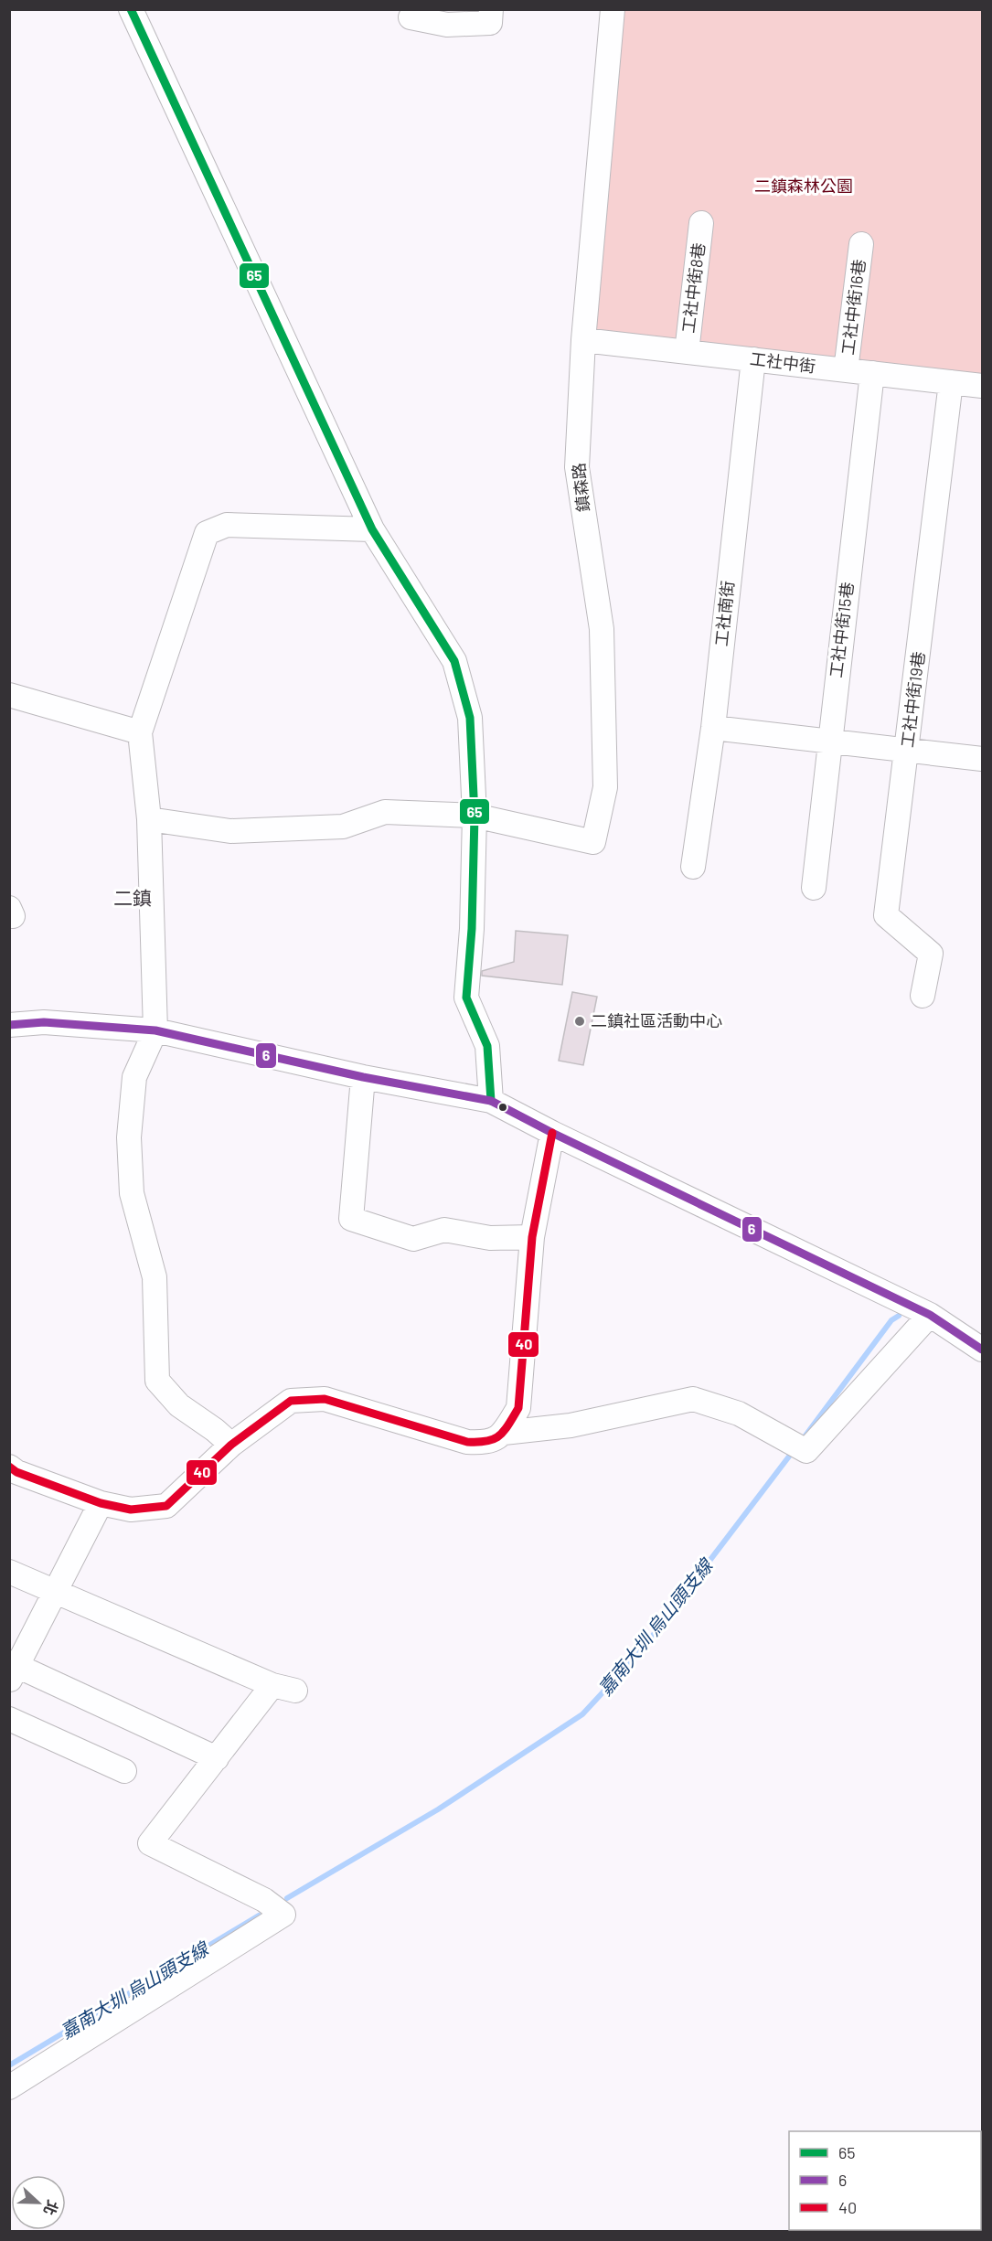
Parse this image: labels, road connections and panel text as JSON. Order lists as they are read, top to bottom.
{
  "streets": {
    "street": [
      "工社中街8巷",
      "工社中街16巷",
      "工社中街",
      "鎮森路",
      "工社南街",
      "工社中街15巷",
      "工社中街19巷"
    ]
  },
  "crossings": [
    ["工社中街8巷", "工社中街"],
    ["工社中街16巷", "工社中街"],
    ["工社中街", "鎮森路"],
    ["工社中街", "工社南街"],
    ["工社中街", "工社中街15巷"],
    ["工社中街", "工社中街19巷"]
  ],
  "districts": ["二鎮"],
  "water": ["嘉南大圳 烏山頭支線"],
  "parks": ["二鎮森林公園"],
  "places": ["二鎮社區活動中心"],
  "lines": ["transit line 65", "transit line 6", "transit line 40"],
  "legend": ["65", "6", "40"],
  "north": "right"
}
